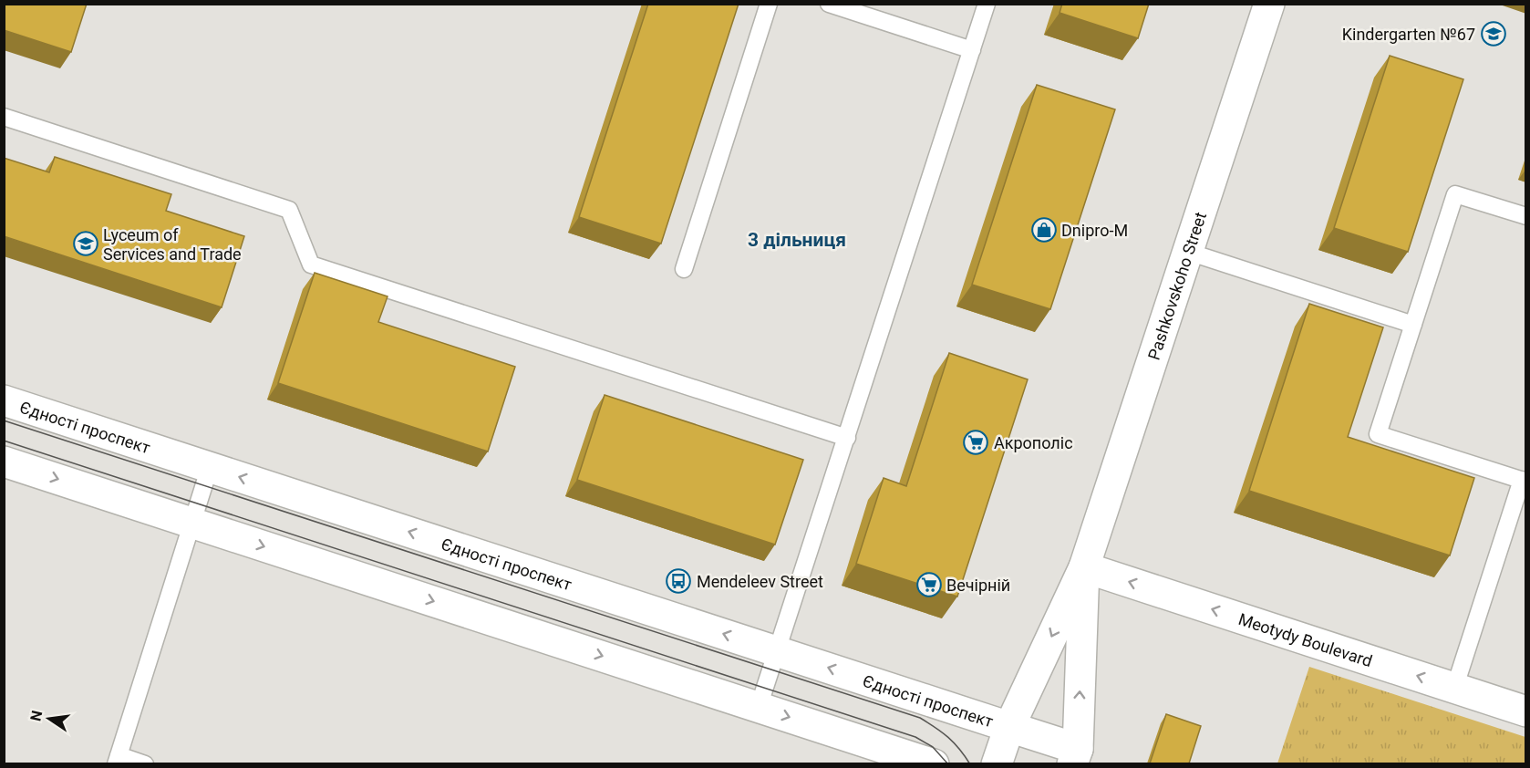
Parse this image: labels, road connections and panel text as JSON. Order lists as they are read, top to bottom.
{
  "streets": {
    "main road": ["Pashkovskoho Street", "Єдності проспект", "Meotydy Boulevard"]
  },
  "crossings": [
    ["Pashkovskoho Street", "Єдності проспект"],
    ["Pashkovskoho Street", "Meotydy Boulevard"]
  ],
  "one_way": ["Meotydy Boulevard"],
  "districts": ["3 дільниця"],
  "places": {
    "school or university": ["Kindergarten №67", "Lyceum of Services and Trade"],
    "shop": ["Dnipro-M"],
    "supermarket": ["Акрополіс", "Вечірній"],
    "bus stop": ["Mendeleev Street"]
  },
  "north": "left"
}
